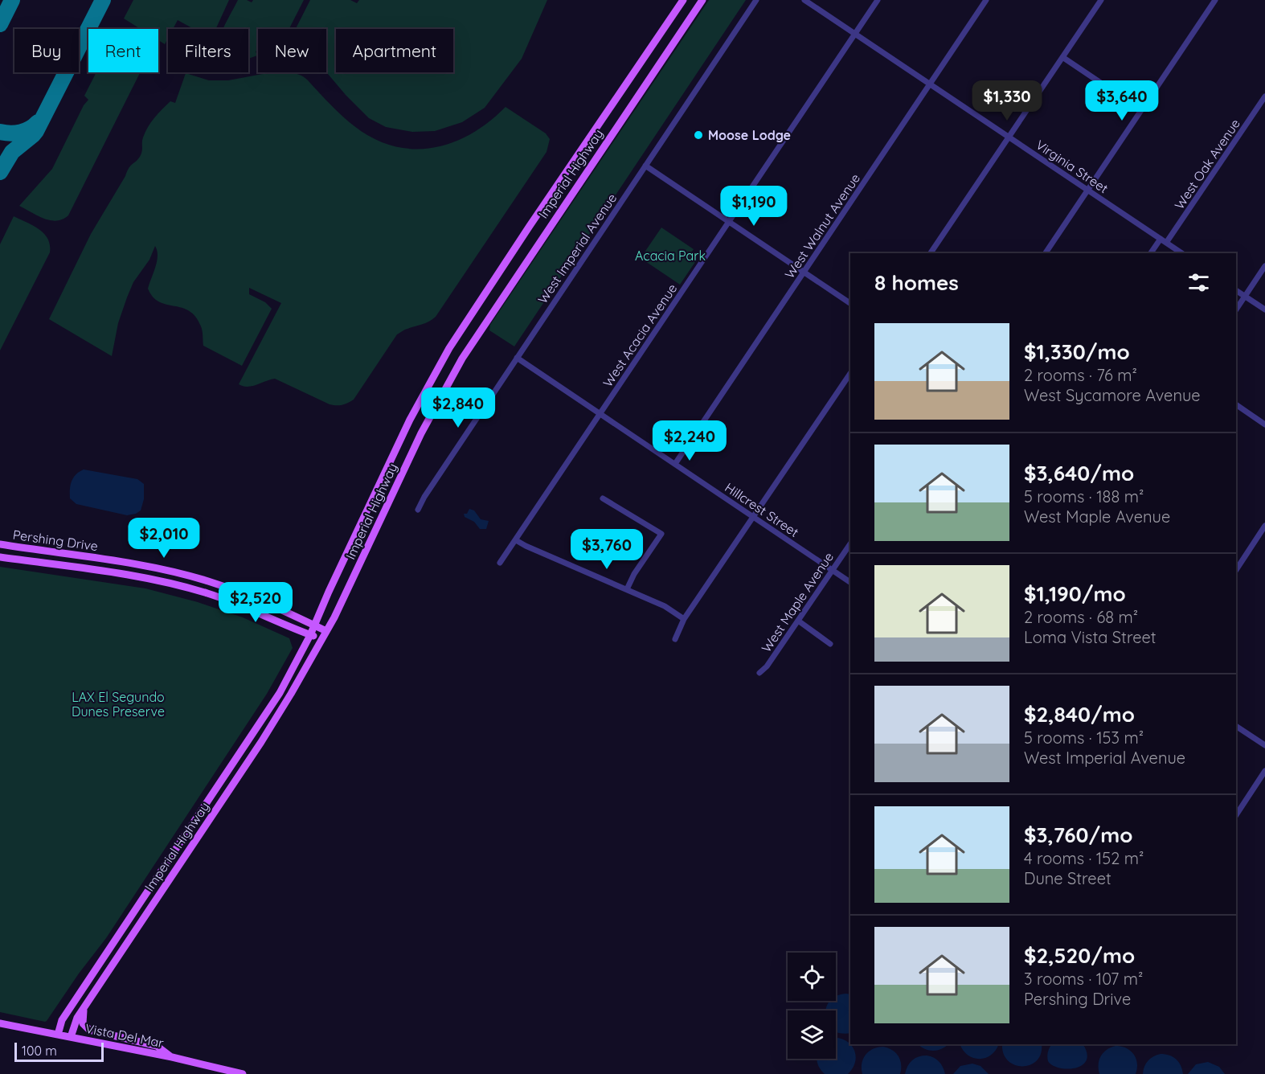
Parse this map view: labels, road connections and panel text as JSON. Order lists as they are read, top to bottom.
{
  "streets": {
    "main road": ["Imperial Highway", "Pershing Drive", "Vista Del Mar"],
    "street": [
      "West Oak Avenue",
      "Virginia Street",
      "West Walnut Avenue",
      "West Imperial Avenue",
      "West Acacia Avenue",
      "Hillcrest Street",
      "West Maple Avenue"
    ]
  },
  "crossings": [
    ["West Oak Avenue", "Virginia Street"],
    ["Virginia Street", "West Walnut Avenue"],
    ["Virginia Street", "West Acacia Avenue"],
    ["Imperial Highway", "Pershing Drive"],
    ["Imperial Highway", "Vista Del Mar"],
    ["West Walnut Avenue", "Hillcrest Street"],
    ["West Imperial Avenue", "Hillcrest Street"],
    ["West Acacia Avenue", "Hillcrest Street"],
    ["Hillcrest Street", "West Maple Avenue"]
  ],
  "parks": ["Acacia Park", "LAX El Segundo Dunes Preserve"],
  "places": ["Moose Lodge"],
  "scale_bar": "100 m",
  "page": {
    "chip": [
      "Buy",
      "Rent",
      "Filters",
      "New",
      "Apartment"
    ],
    "price": [
      "$1,330",
      "$3,640",
      "$1,190",
      "$2,840",
      "$2,240",
      "$2,010",
      "$3,760",
      "$2,520"
    ],
    "heading": "8 homes",
    "list": [
      {
        "name": "$1,330/mo",
        "note": "2 rooms · 76 m² · West Sycamore Avenue"
      },
      {
        "name": "$3,640/mo",
        "note": "5 rooms · 188 m² · West Maple Avenue"
      },
      {
        "name": "$1,190/mo",
        "note": "2 rooms · 68 m² · Loma Vista Street"
      },
      {
        "name": "$2,840/mo",
        "note": "5 rooms · 153 m² · West Imperial Avenue"
      },
      {
        "name": "$3,760/mo",
        "note": "4 rooms · 152 m² · Dune Street"
      },
      {
        "name": "$2,520/mo",
        "note": "3 rooms · 107 m² · Pershing Drive"
      }
    ],
    "scale": "100 m"
  }
}
